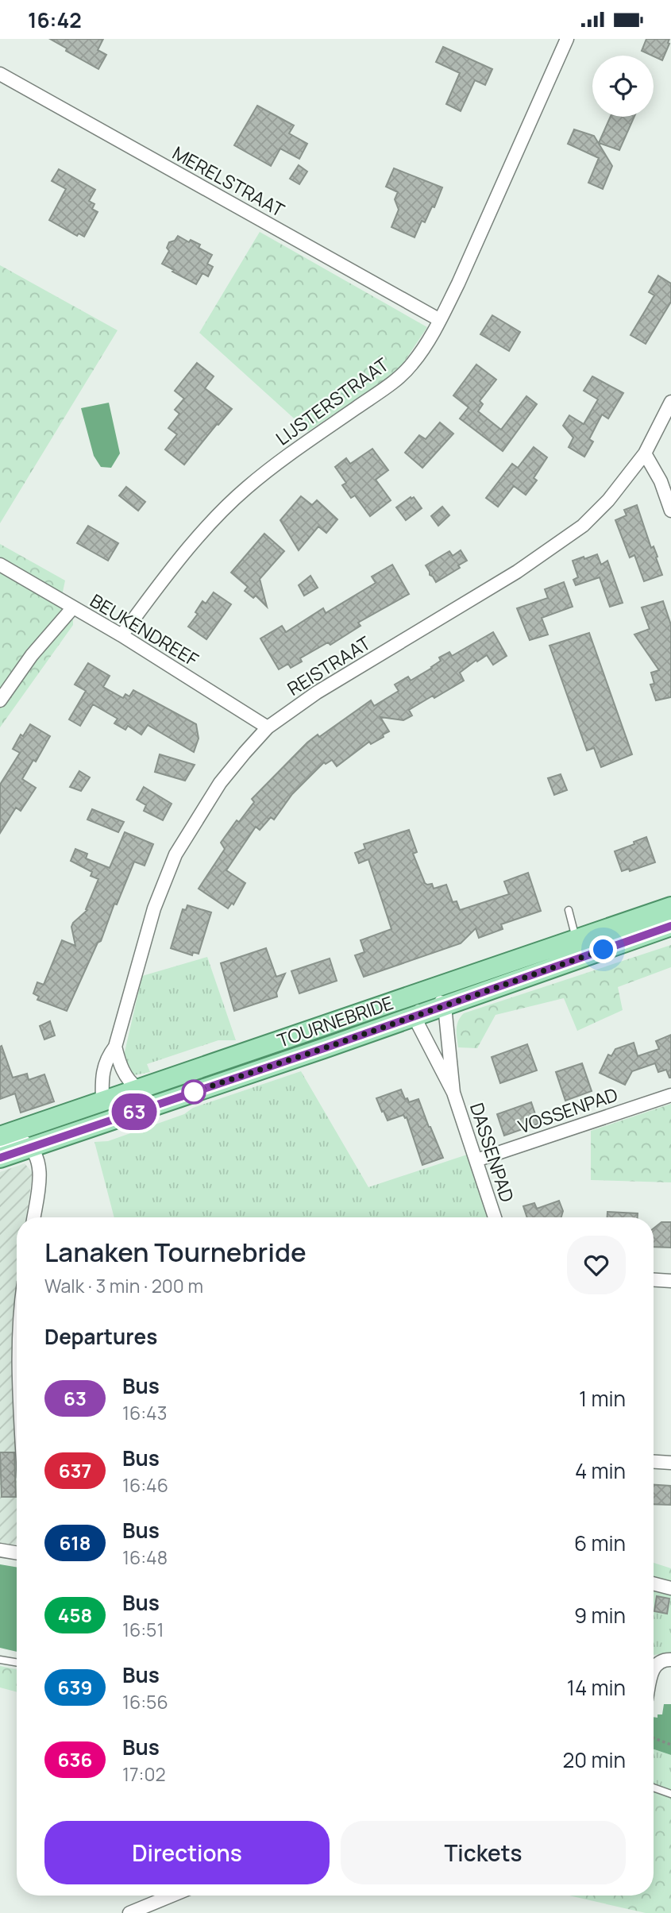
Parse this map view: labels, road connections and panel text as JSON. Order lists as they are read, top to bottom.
{
  "streets": {
    "main road": ["TOURNEBRIDE"],
    "street": [
      "MERELSTRAAT",
      "LIJSTERSTRAAT",
      "BEUKENDREEF",
      "REISTRAAT",
      "VOSSENPAD",
      "DASSENPAD"
    ]
  },
  "crossings": [
    ["MERELSTRAAT", "LIJSTERSTRAAT"],
    ["LIJSTERSTRAAT", "BEUKENDREEF"],
    ["BEUKENDREEF", "REISTRAAT"],
    ["REISTRAAT", "TOURNEBRIDE"],
    ["TOURNEBRIDE", "DASSENPAD"],
    ["VOSSENPAD", "DASSENPAD"]
  ],
  "lines": ["bus line 63"],
  "page": {
    "status": "16:42",
    "on_map": "63",
    "heading": [
      ["Lanaken Tournebride", "Walk · 3 min · 200 m"],
      "Departures"
    ],
    "list": [
      {
        "mark": "63",
        "name": "Bus",
        "note": "16:43",
        "value": "1 min"
      },
      {
        "mark": "637",
        "name": "Bus",
        "note": "16:46",
        "value": "4 min"
      },
      {
        "mark": "618",
        "name": "Bus",
        "note": "16:48",
        "value": "6 min"
      },
      {
        "mark": "458",
        "name": "Bus",
        "note": "16:51",
        "value": "9 min"
      },
      {
        "mark": "639",
        "name": "Bus",
        "note": "16:56",
        "value": "14 min"
      },
      {
        "mark": "636",
        "name": "Bus",
        "note": "17:02",
        "value": "20 min"
      }
    ],
    "buttons": ["Directions", "Tickets"]
  }
}
